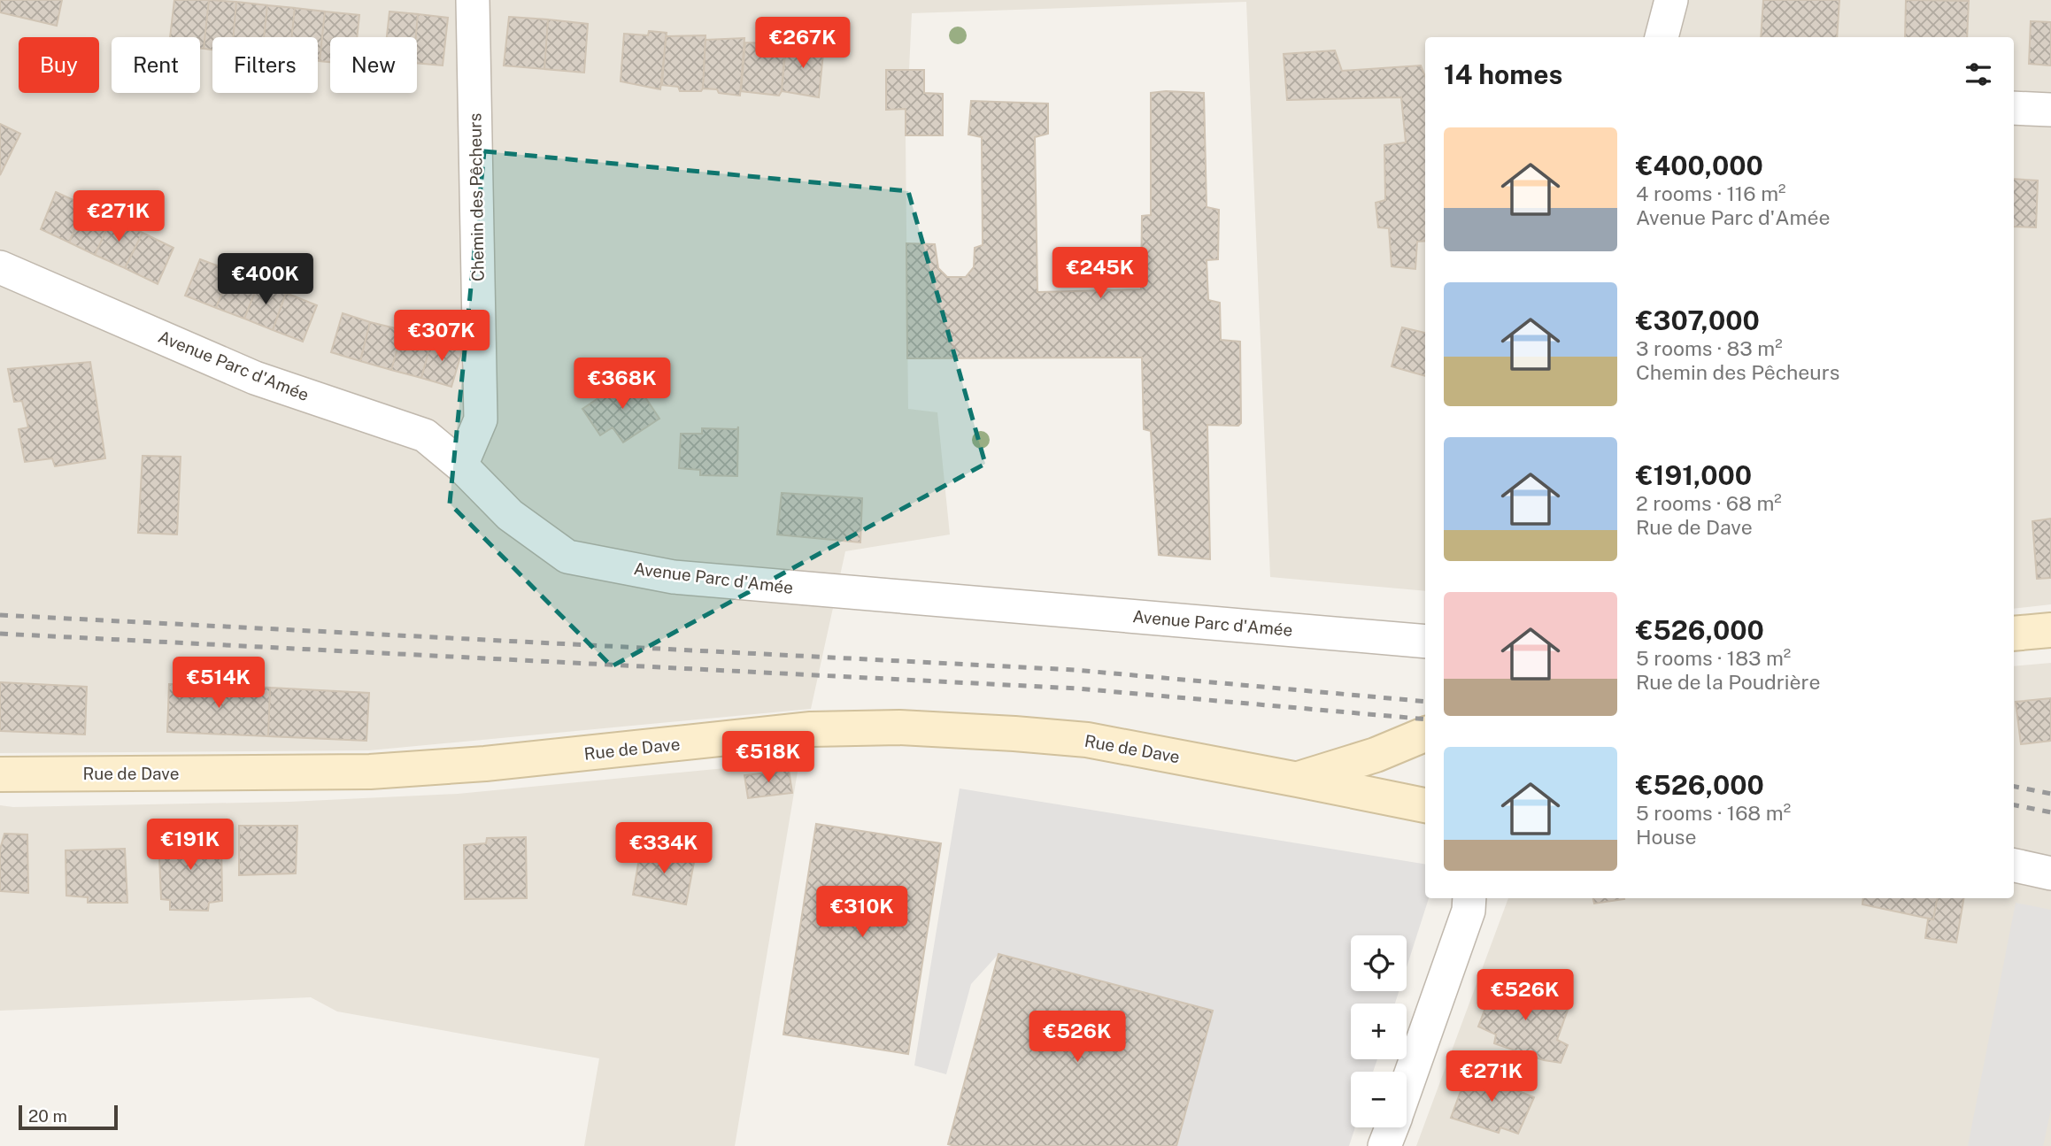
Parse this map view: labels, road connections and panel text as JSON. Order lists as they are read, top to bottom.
{
  "streets": {
    "main road": ["Rue de Dave"],
    "street": ["Chemin des Pêcheurs", "Avenue Parc d'Amée"]
  },
  "crossings": [
    ["Chemin des Pêcheurs", "Avenue Parc d'Amée"]
  ],
  "scale_bar": "20 m",
  "page": {
    "price": [
      "€267K",
      "€271K",
      "€245K",
      "€400K",
      "€307K",
      "€368K",
      "€514K",
      "€518K",
      "€191K",
      "€334K",
      "€310K",
      "€526K",
      "€526K",
      "€271K"
    ],
    "chip": [
      "Buy",
      "Rent",
      "Filters",
      "New"
    ],
    "heading": "14 homes",
    "list": [
      {
        "name": "€400,000",
        "note": "4 rooms · 116 m² · Avenue Parc d'Amée"
      },
      {
        "name": "€307,000",
        "note": "3 rooms · 83 m² · Chemin des Pêcheurs"
      },
      {
        "name": "€191,000",
        "note": "2 rooms · 68 m² · Rue de Dave"
      },
      {
        "name": "€526,000",
        "note": "5 rooms · 183 m² · Rue de la Poudrière"
      },
      {
        "name": "€526,000",
        "note": "5 rooms · 168 m² · House"
      }
    ],
    "map_buttons": ["+", "−"],
    "scale": "20 m"
  }
}
